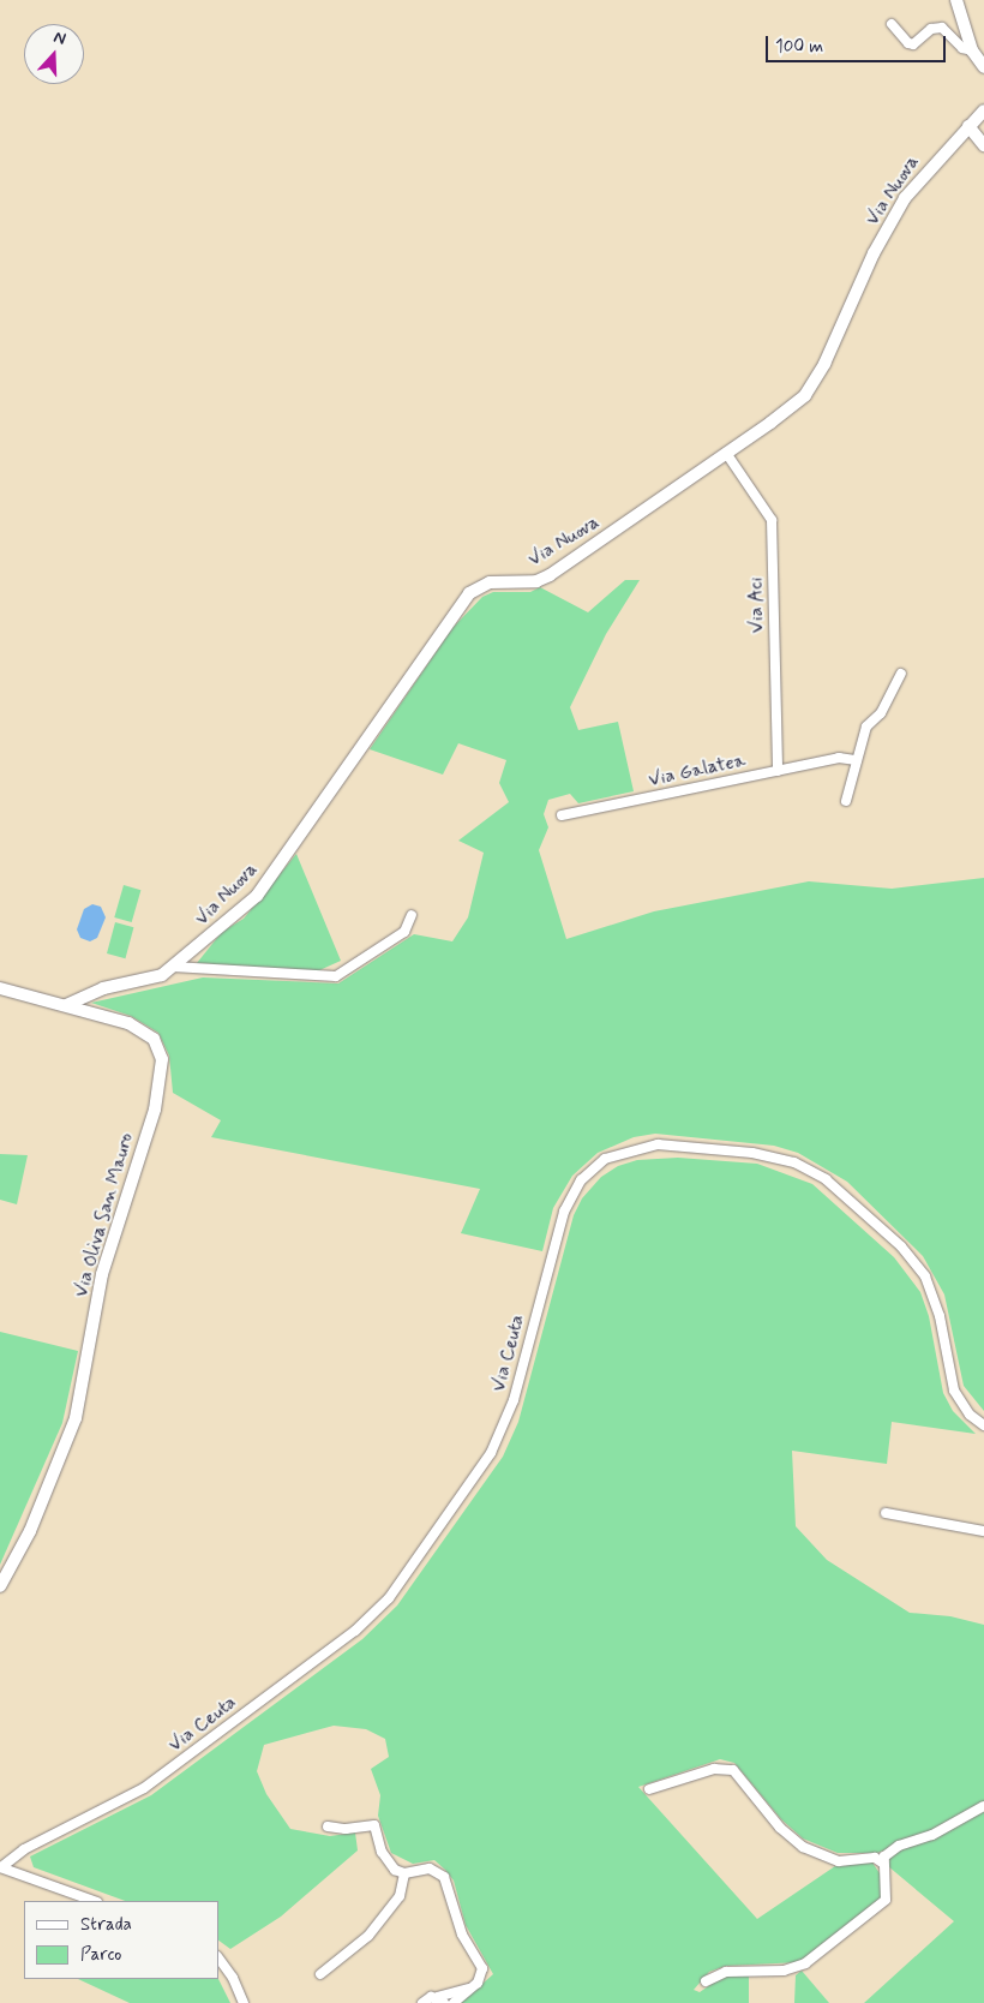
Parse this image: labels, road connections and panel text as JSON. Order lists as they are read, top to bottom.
{
  "streets": {
    "street": [
      "Via Nuova",
      "Via Aci",
      "Via Galatea",
      "Via Oliva San Mauro",
      "Via Ceuta"
    ]
  },
  "crossings": [
    ["Via Nuova", "Via Aci"],
    ["Via Nuova", "Via Oliva San Mauro"],
    ["Via Aci", "Via Galatea"]
  ],
  "legend": ["Strada", "Parco"],
  "scale_bar": "100 m",
  "north": "top"
}
